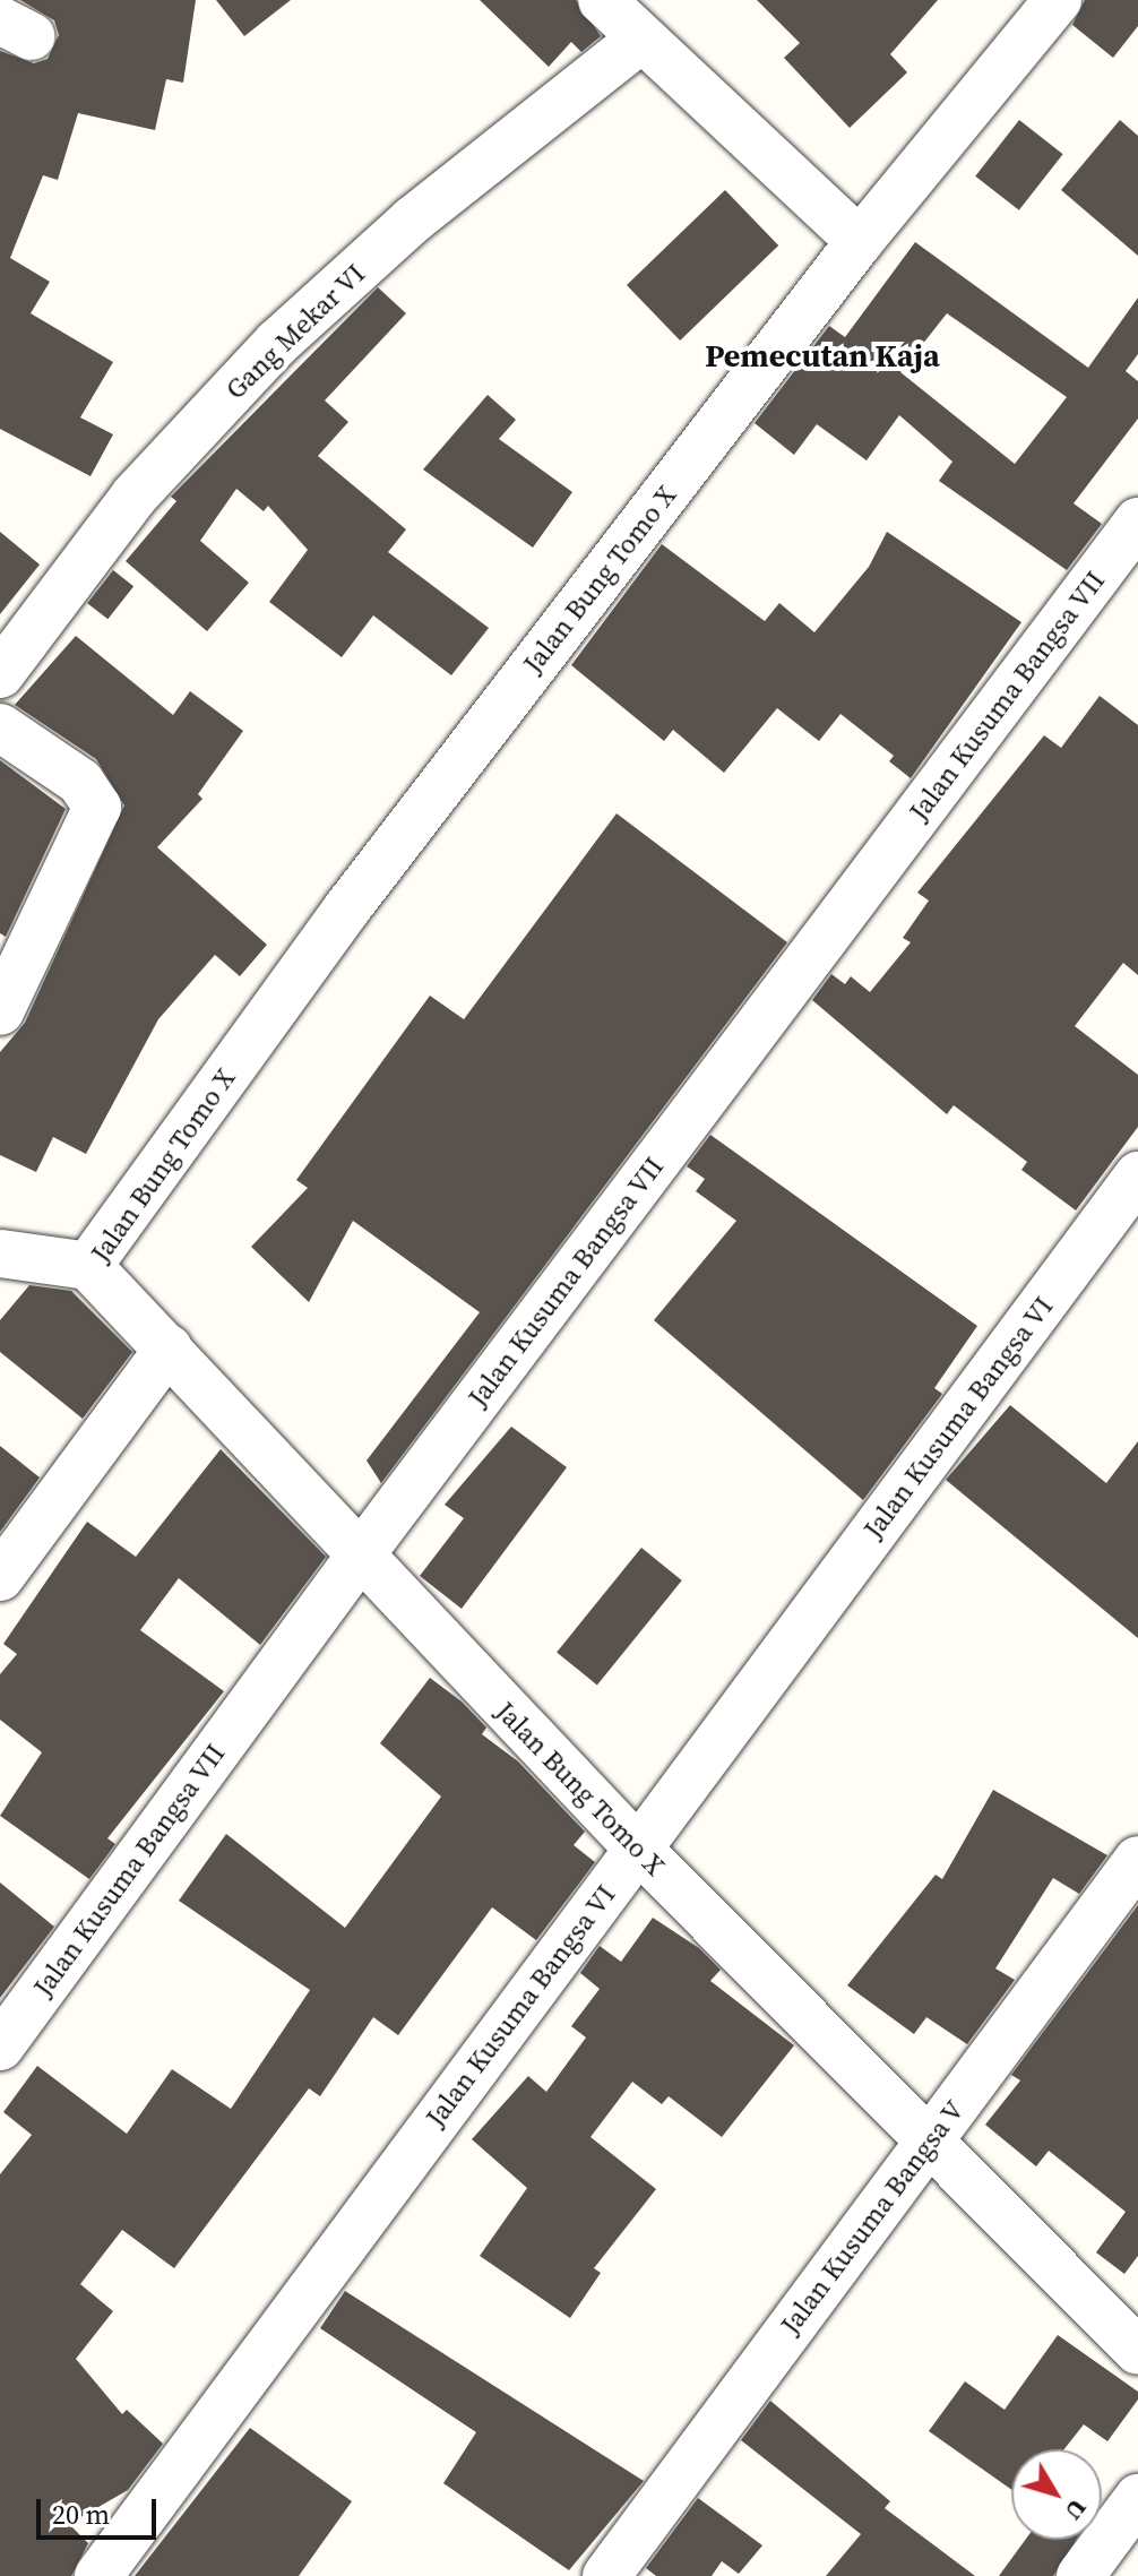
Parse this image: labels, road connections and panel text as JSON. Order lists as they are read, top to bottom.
{
  "streets": {
    "street": [
      "Gang Mekar VI",
      "Jalan Bung Tomo X",
      "Jalan Kusuma Bangsa VII",
      "Jalan Kusuma Bangsa VI",
      "Jalan Kusuma Bangsa V"
    ]
  },
  "crossings": [
    ["Jalan Bung Tomo X", "Jalan Kusuma Bangsa VII"],
    ["Jalan Bung Tomo X", "Jalan Kusuma Bangsa VI"],
    ["Jalan Bung Tomo X", "Jalan Kusuma Bangsa V"]
  ],
  "districts": ["Pemecutan Kaja"],
  "scale_bar": "20 m",
  "north": "bottom right"
}
